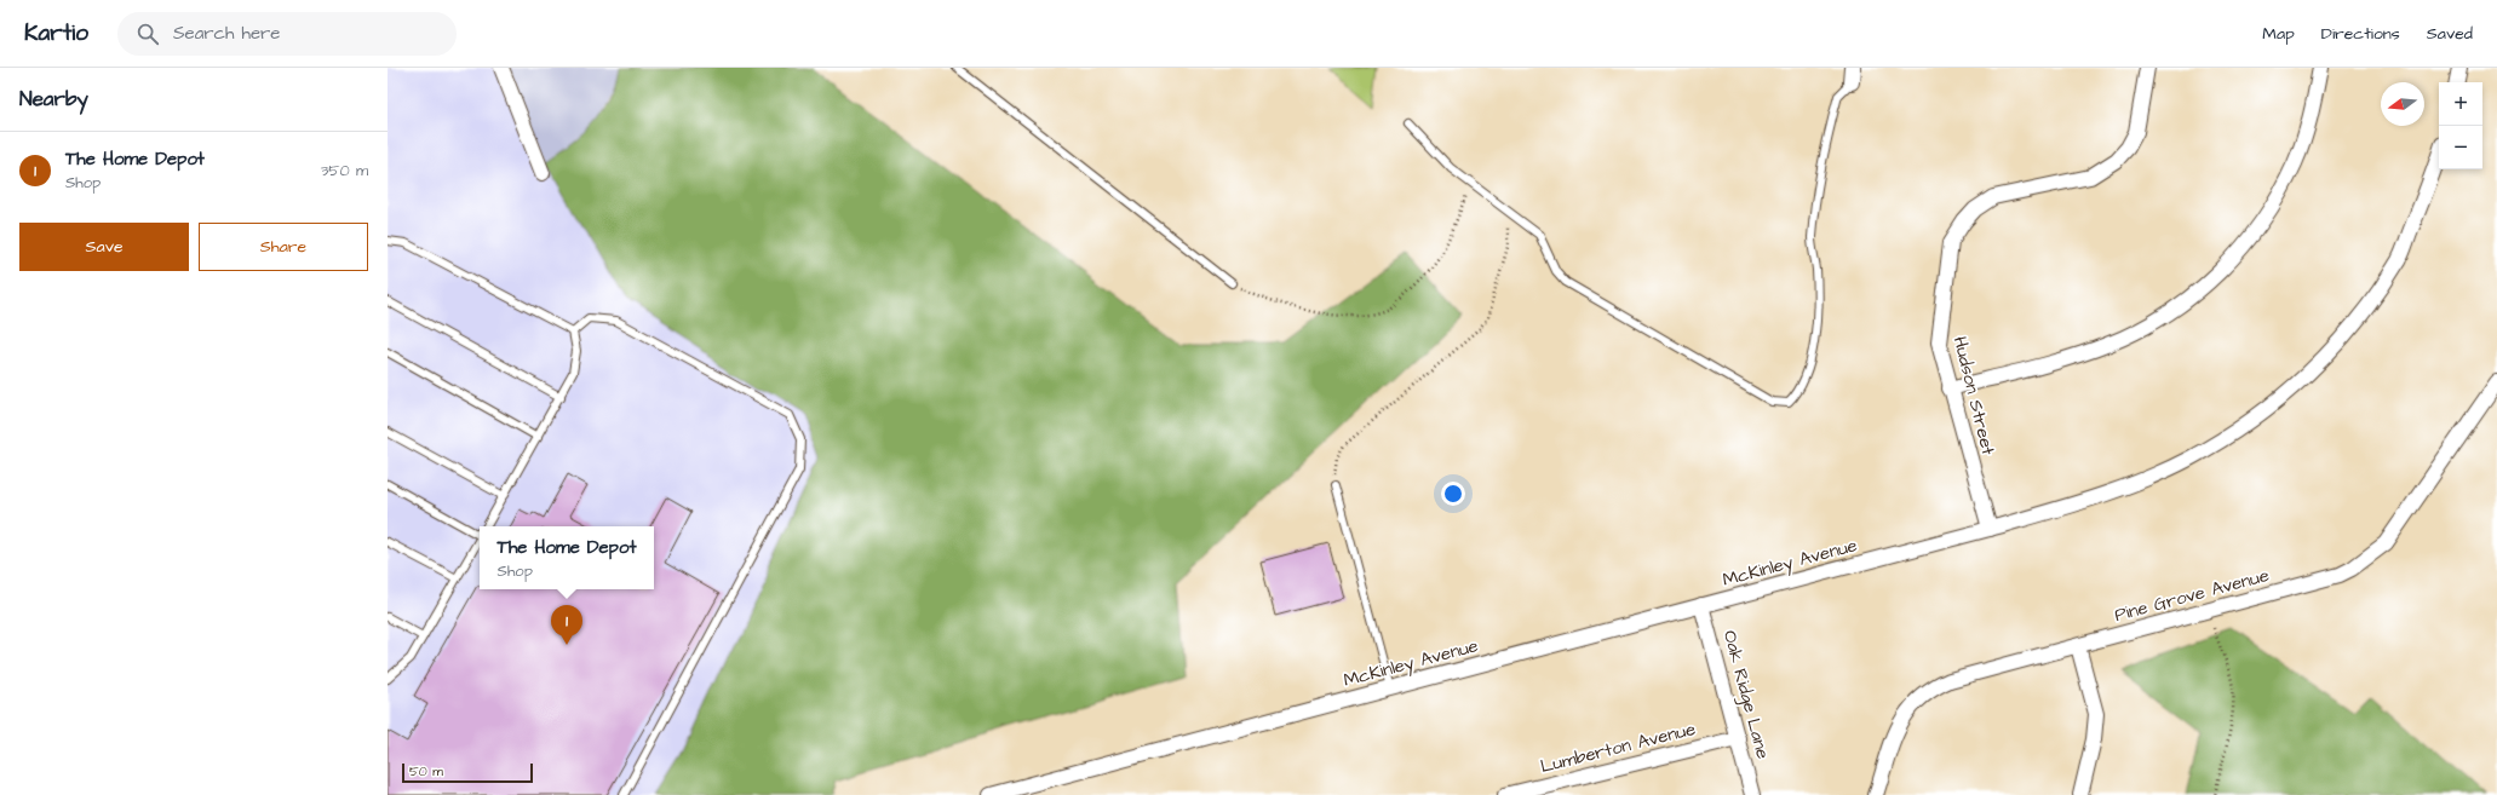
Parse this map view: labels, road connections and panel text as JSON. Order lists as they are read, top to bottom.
{
  "streets": {
    "street": [
      "Hudson Street",
      "McKinley Avenue",
      "Pine Grove Avenue",
      "Oak Ridge Lane",
      "Lumberton Avenue"
    ]
  },
  "crossings": [
    ["Hudson Street", "McKinley Avenue"],
    ["McKinley Avenue", "Oak Ridge Lane"],
    ["Oak Ridge Lane", "Lumberton Avenue"]
  ],
  "scale_bar": "50 m",
  "north": "left",
  "page": {
    "header": "Kartio",
    "search": "Search here",
    "nav": ["Map", "Directions", "Saved"],
    "heading": "Nearby",
    "map_buttons": ["+", "−"],
    "list": [
      {
        "mark": "1",
        "name": "The Home Depot",
        "note": "Shop",
        "value": "350 m"
      }
    ],
    "buttons": ["Save", "Share"],
    "popup": ["The Home Depot", "Shop"],
    "pins": "1",
    "scale": "50 m"
  }
}
